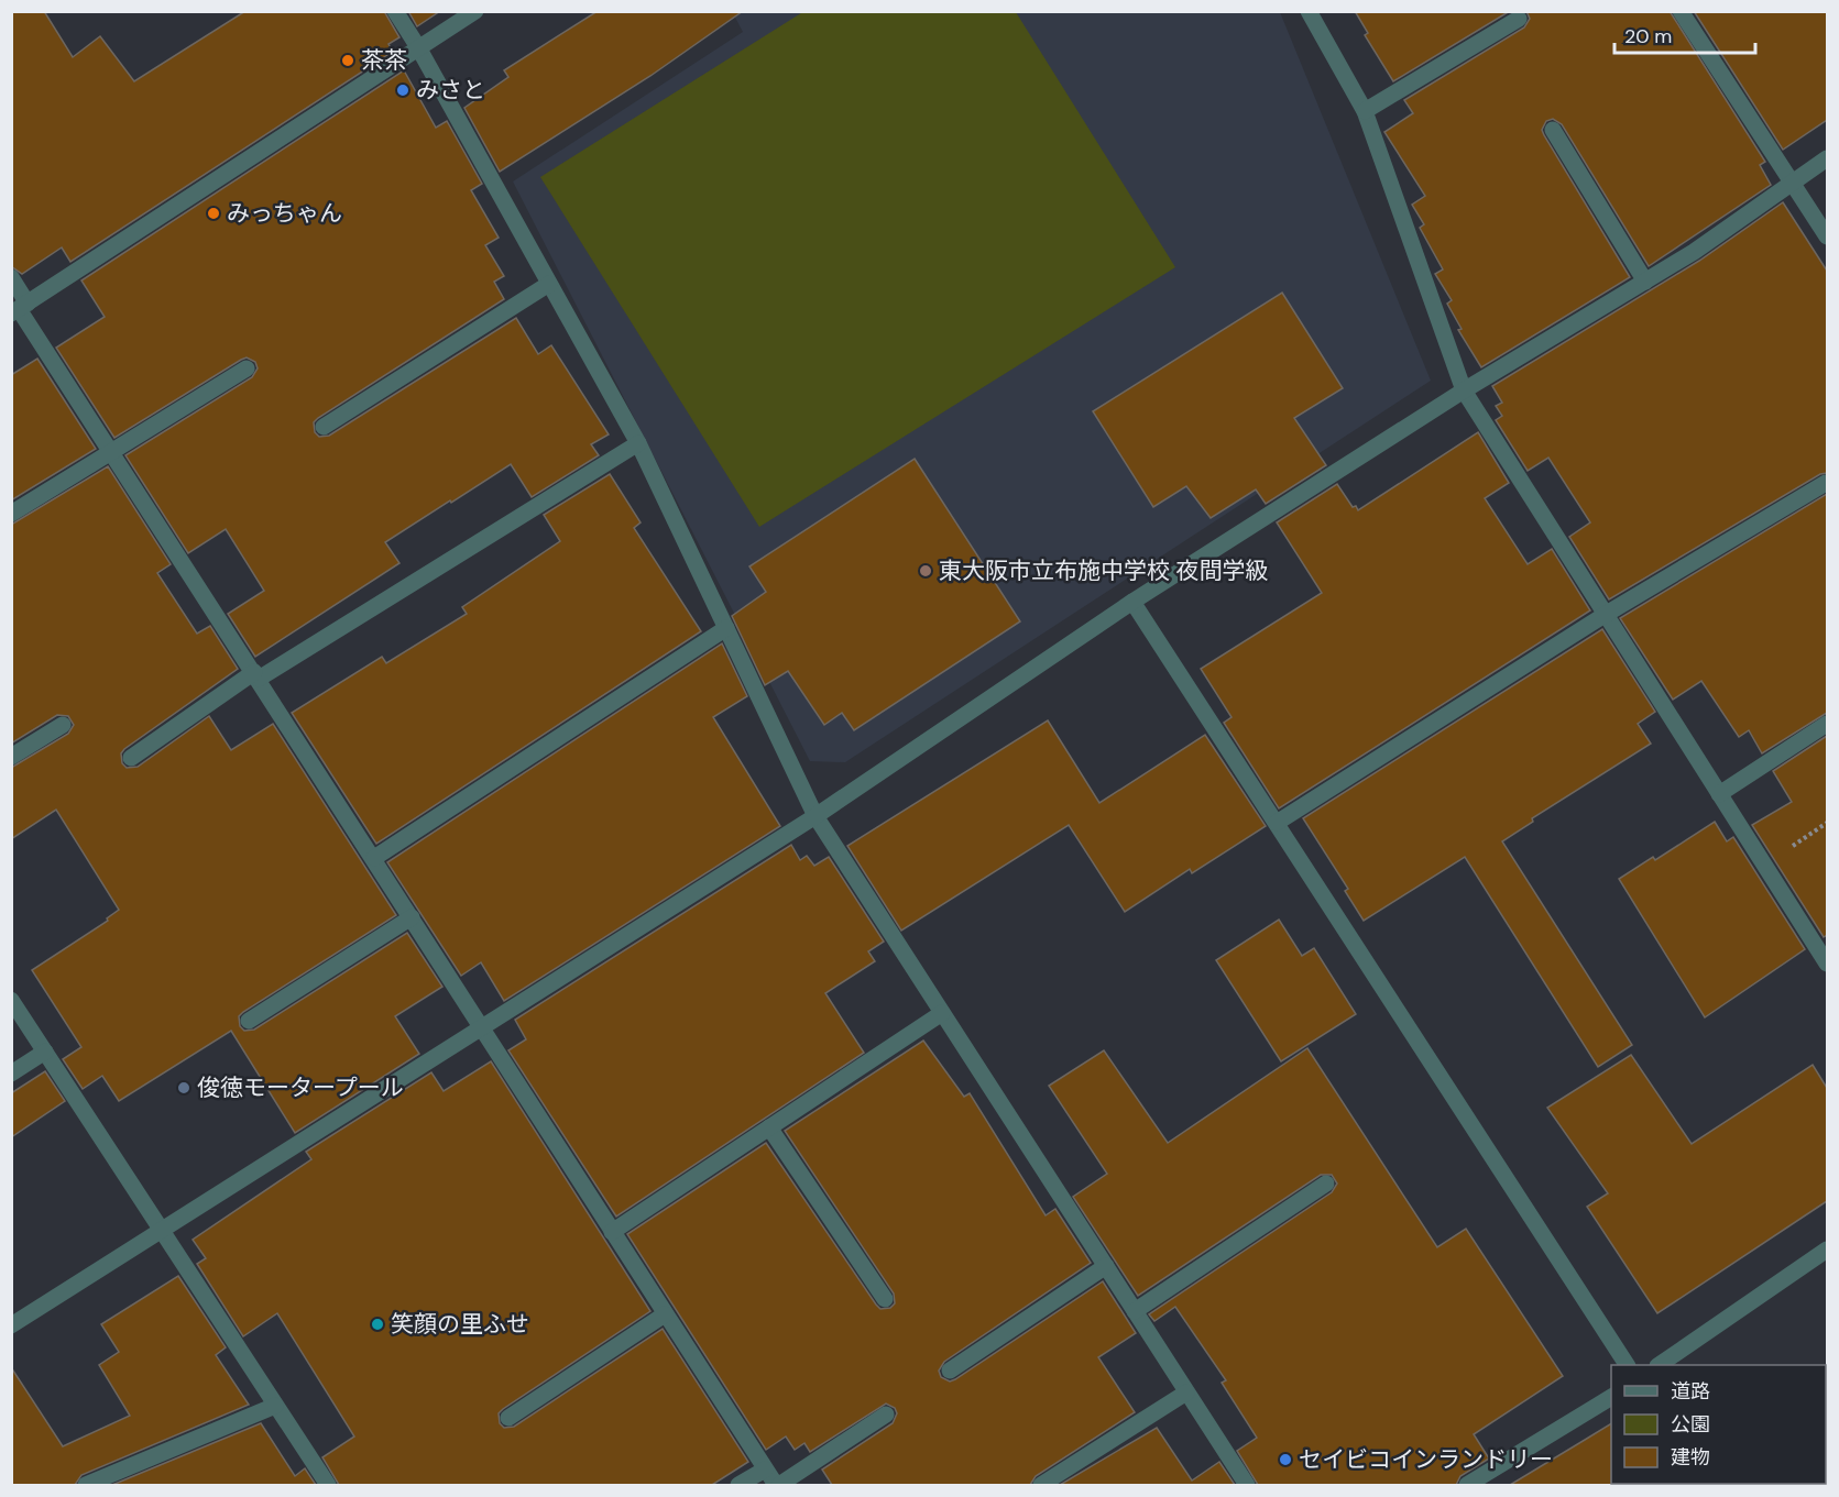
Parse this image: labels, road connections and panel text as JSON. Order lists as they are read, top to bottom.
{
  "places": [
    "茶茶",
    "みさと",
    "みっちゃん",
    "東大阪市立布施中学校 夜間学級",
    "俊徳モータープール",
    "笑顔の里ふせ",
    "セイビコインランドリー"
  ],
  "legend": ["道路", "公園", "建物"],
  "scale_bar": "20 m"
}
